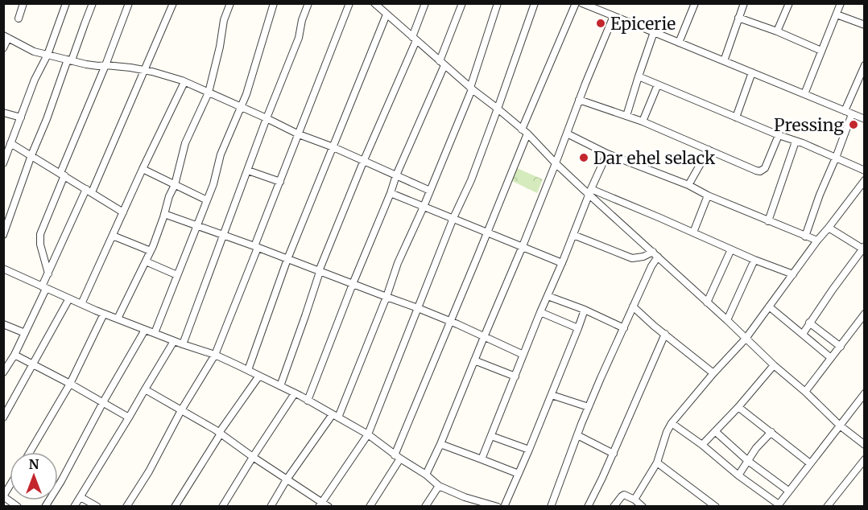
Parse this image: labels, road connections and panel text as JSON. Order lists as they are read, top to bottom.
{
  "places": ["Epicerie", "Pressing", "Dar ehel selack"],
  "north": "top"
}
